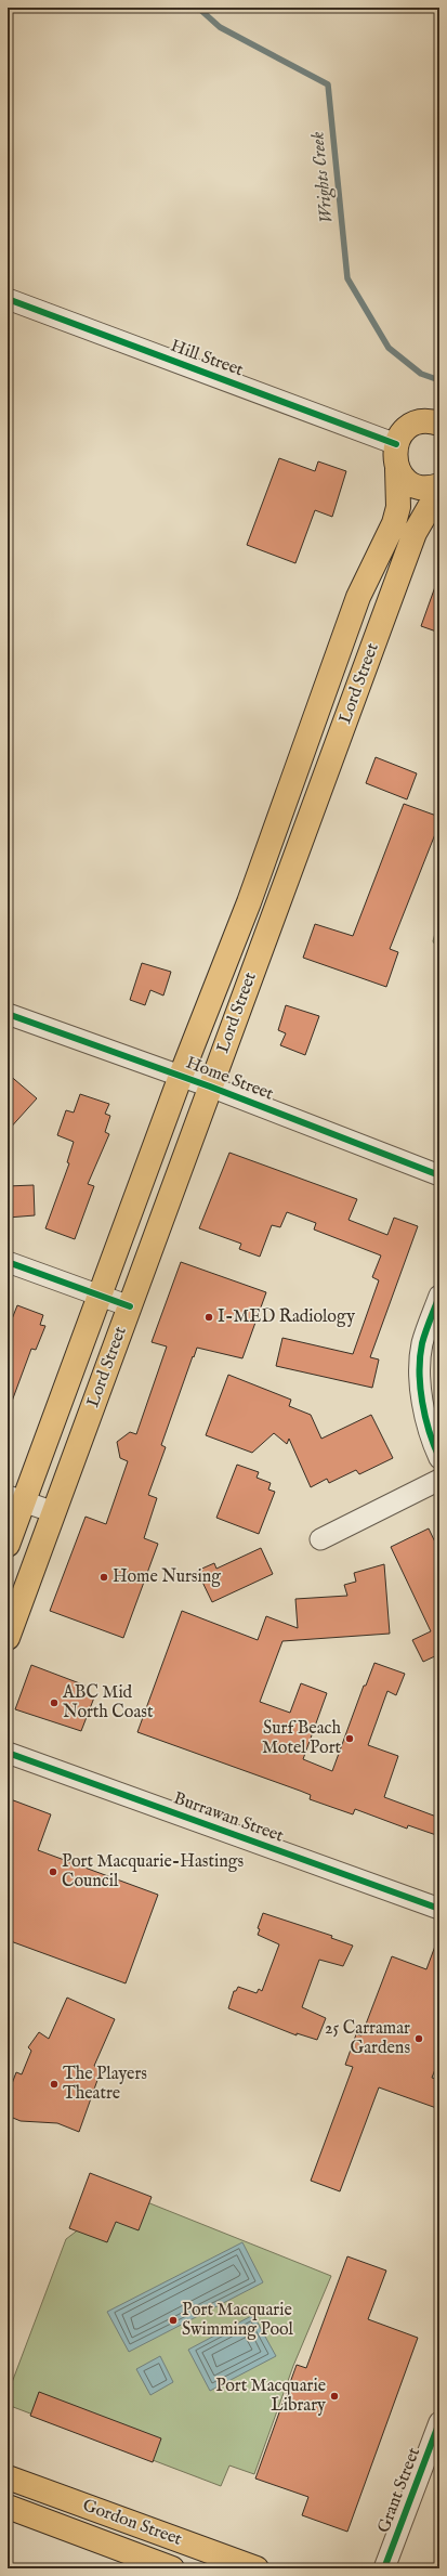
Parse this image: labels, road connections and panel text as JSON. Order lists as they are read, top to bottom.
{
  "streets": {
    "main road": ["Lord Street", "Gordon Street"],
    "street": [
      "Hill Street",
      "Home Street",
      "Burrawan Street",
      "Grant Street"
    ]
  },
  "crossings": [
    ["Hill Street", "Lord Street"],
    ["Lord Street", "Home Street"]
  ],
  "water": ["Wrights Creek"],
  "places": [
    "I-MED Radiology",
    "Home Nursing",
    "ABC Mid North Coast",
    "Surf Beach Motel Port",
    "Port Macquarie-Hastings Council",
    "25 Carramar Gardens",
    "The Players Theatre",
    "Port Macquarie Swimming Pool",
    "Port Macquarie Library"
  ]
}
